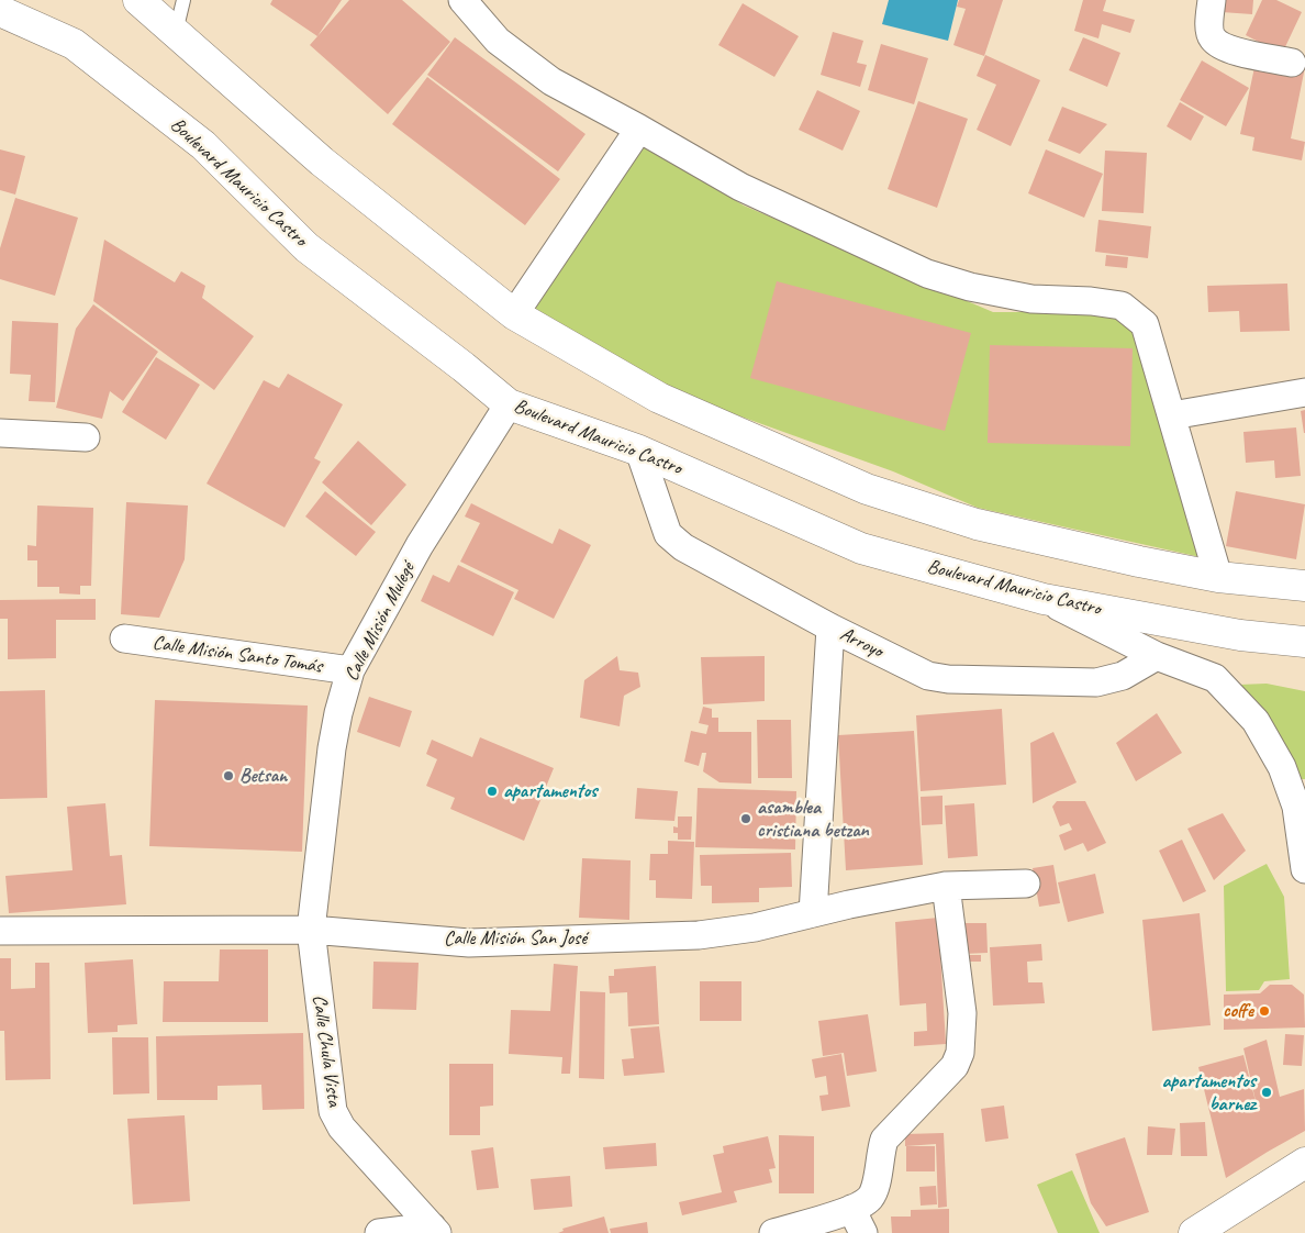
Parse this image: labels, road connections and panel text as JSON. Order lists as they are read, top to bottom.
{
  "streets": {
    "main road": ["Boulevard Mauricio Castro"],
    "street": [
      "Calle Misión Mulegé",
      "Arroyo",
      "Calle Misión Santo Tomás",
      "Calle Misión San José",
      "Calle Chula Vista"
    ]
  },
  "crossings": [
    ["Boulevard Mauricio Castro", "Calle Misión Mulegé"],
    ["Boulevard Mauricio Castro", "Arroyo"],
    ["Calle Misión Mulegé", "Calle Misión Santo Tomás"],
    ["Calle Misión Mulegé", "Calle Misión San José"],
    ["Calle Misión Mulegé", "Calle Chula Vista"],
    ["Calle Misión San José", "Calle Chula Vista"]
  ],
  "places": [
    "Betsan",
    "apartamentos",
    "asamblea cristiana betzan",
    "coffe",
    "apartamentos barnez"
  ]
}
